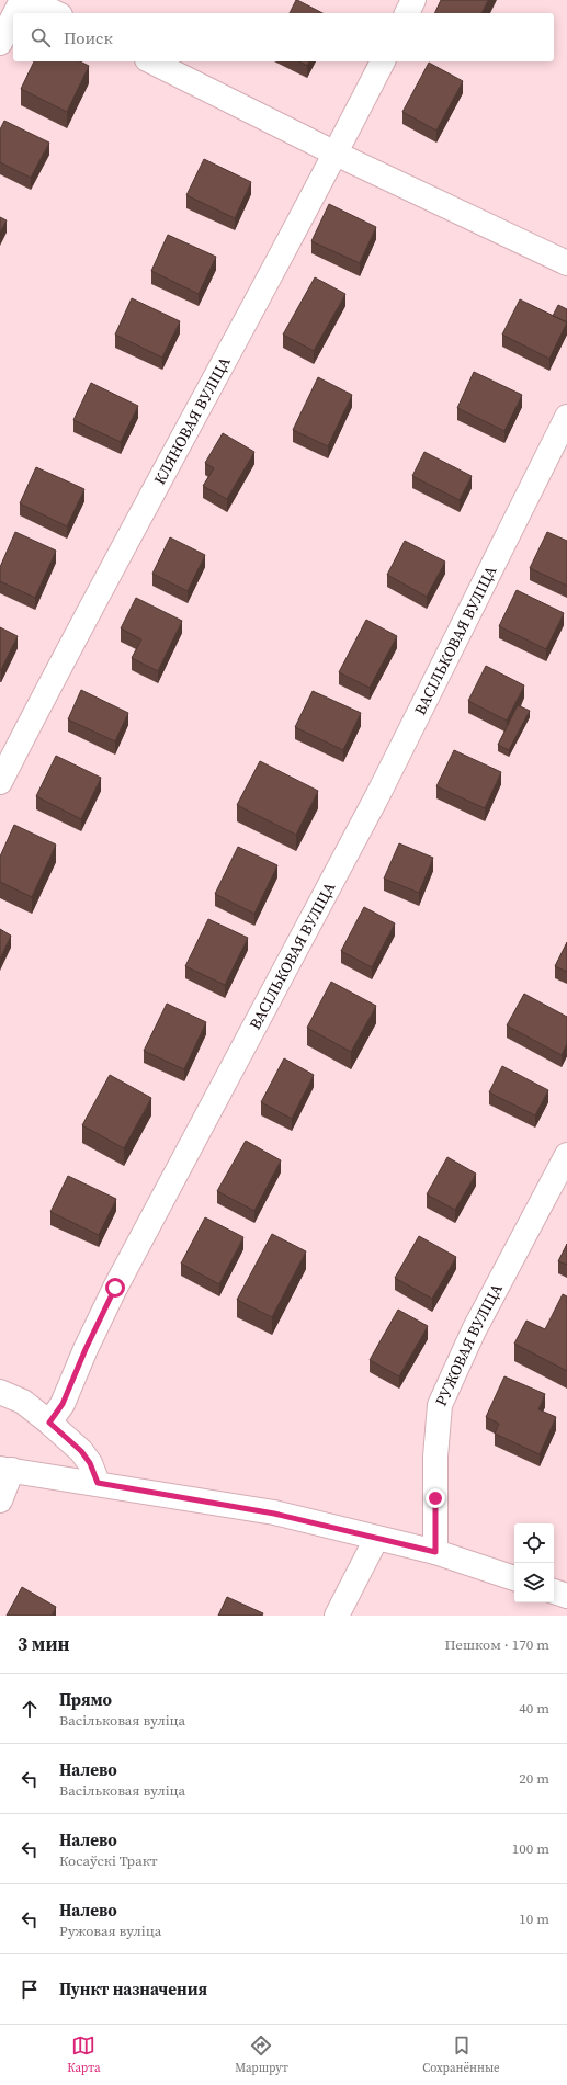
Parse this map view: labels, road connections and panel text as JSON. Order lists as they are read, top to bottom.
{
  "streets": {
    "street": ["КЛЯНОВАЯ ВУЛІЦА", "ВАСІЛЬКОВАЯ ВУЛІЦА", "РУЖОВАЯ ВУЛІЦА"]
  },
  "page": {
    "search": "Поиск",
    "heading": ["3 мин", "Пешком · 170 m"],
    "list": [
      ["Прямо", "Васільковая вуліца", "40 m"],
      ["Налево", "Васільковая вуліца", "20 m"],
      ["Налево", "Косаўскі Тракт", "100 m"],
      ["Налево", "Ружовая вуліца", "10 m"],
      "Пункт назначения"
    ],
    "nav": ["Карта", "Маршрут", "Сохранённые"]
  }
}
